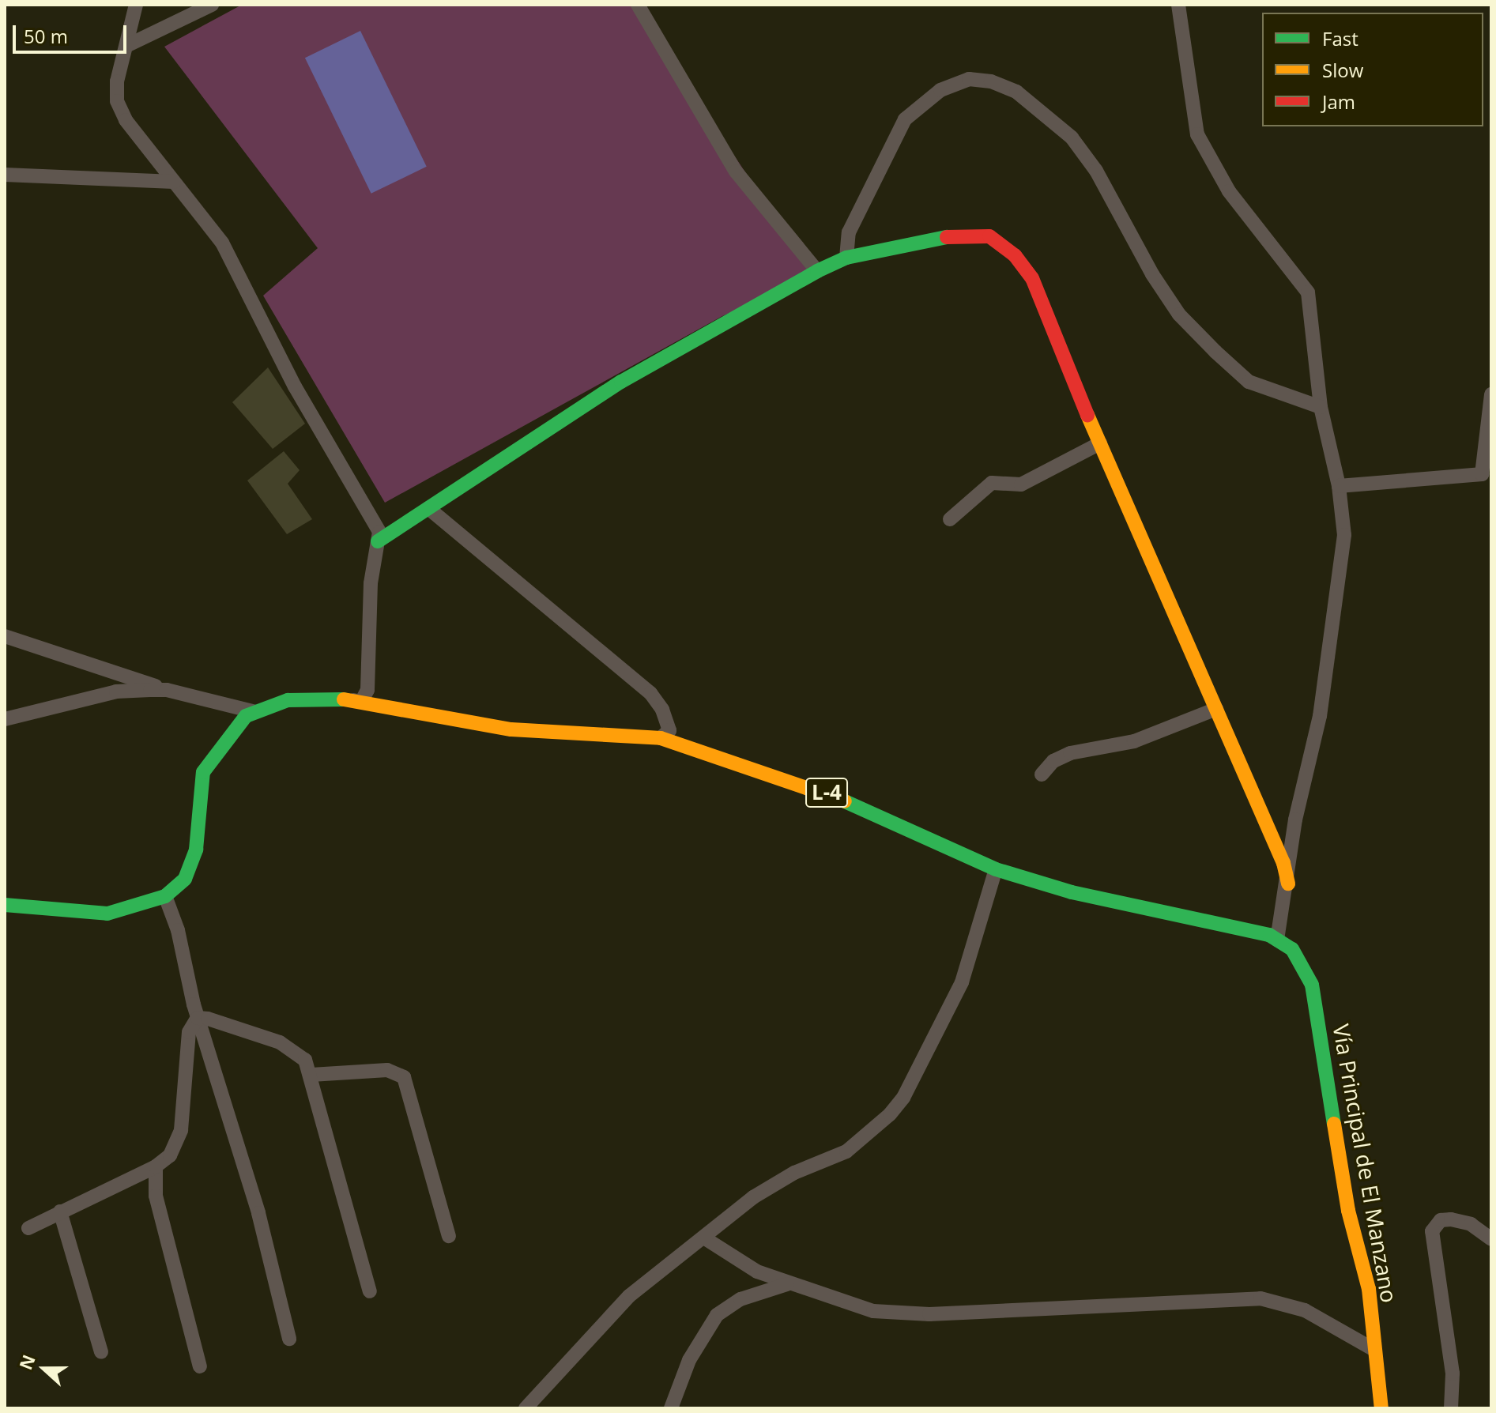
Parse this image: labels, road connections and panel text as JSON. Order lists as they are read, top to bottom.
{
  "streets": {
    "main road": ["L-4", "Vía Principal de El Manzano"]
  },
  "legend": ["Fast", "Slow", "Jam"],
  "scale_bar": "50 m",
  "north": "left"
}
